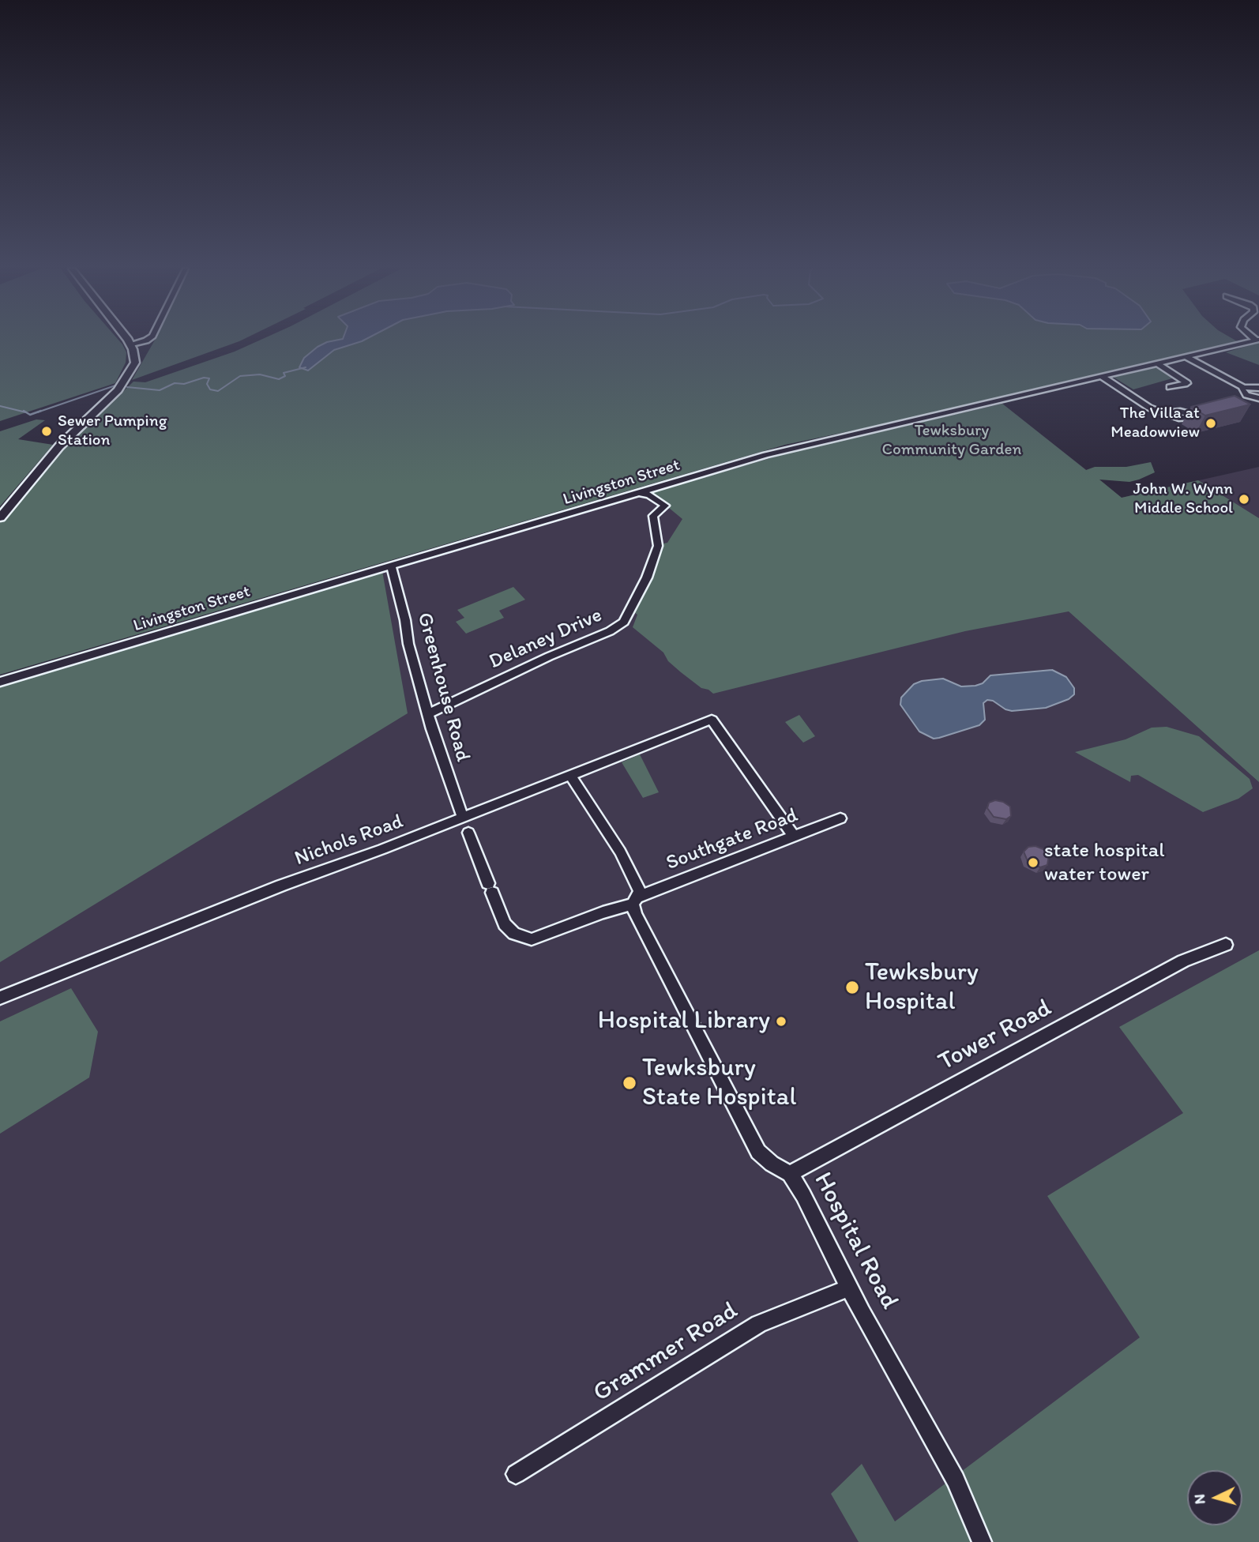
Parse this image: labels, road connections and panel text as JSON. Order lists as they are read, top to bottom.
{
  "streets": {
    "street": [
      "Livingston Street",
      "Delaney Drive",
      "Greenhouse Road",
      "Southgate Road",
      "Nichols Road",
      "Tower Road",
      "Hospital Road",
      "Grammer Road"
    ]
  },
  "crossings": [
    ["Livingston Street", "Delaney Drive"],
    ["Livingston Street", "Greenhouse Road"],
    ["Delaney Drive", "Greenhouse Road"],
    ["Greenhouse Road", "Nichols Road"],
    ["Southgate Road", "Nichols Road"],
    ["Southgate Road", "Hospital Road"],
    ["Nichols Road", "Hospital Road"],
    ["Tower Road", "Hospital Road"],
    ["Hospital Road", "Grammer Road"]
  ],
  "parks": ["Tewksbury Community Garden"],
  "places": [
    "The Villa at Meadowview",
    "Sewer Pumping Station",
    "John W. Wynn Middle School",
    "state hospital water tower",
    "Tewksbury Hospital",
    "Hospital Library",
    "Tewksbury State Hospital"
  ],
  "north": "left"
}
